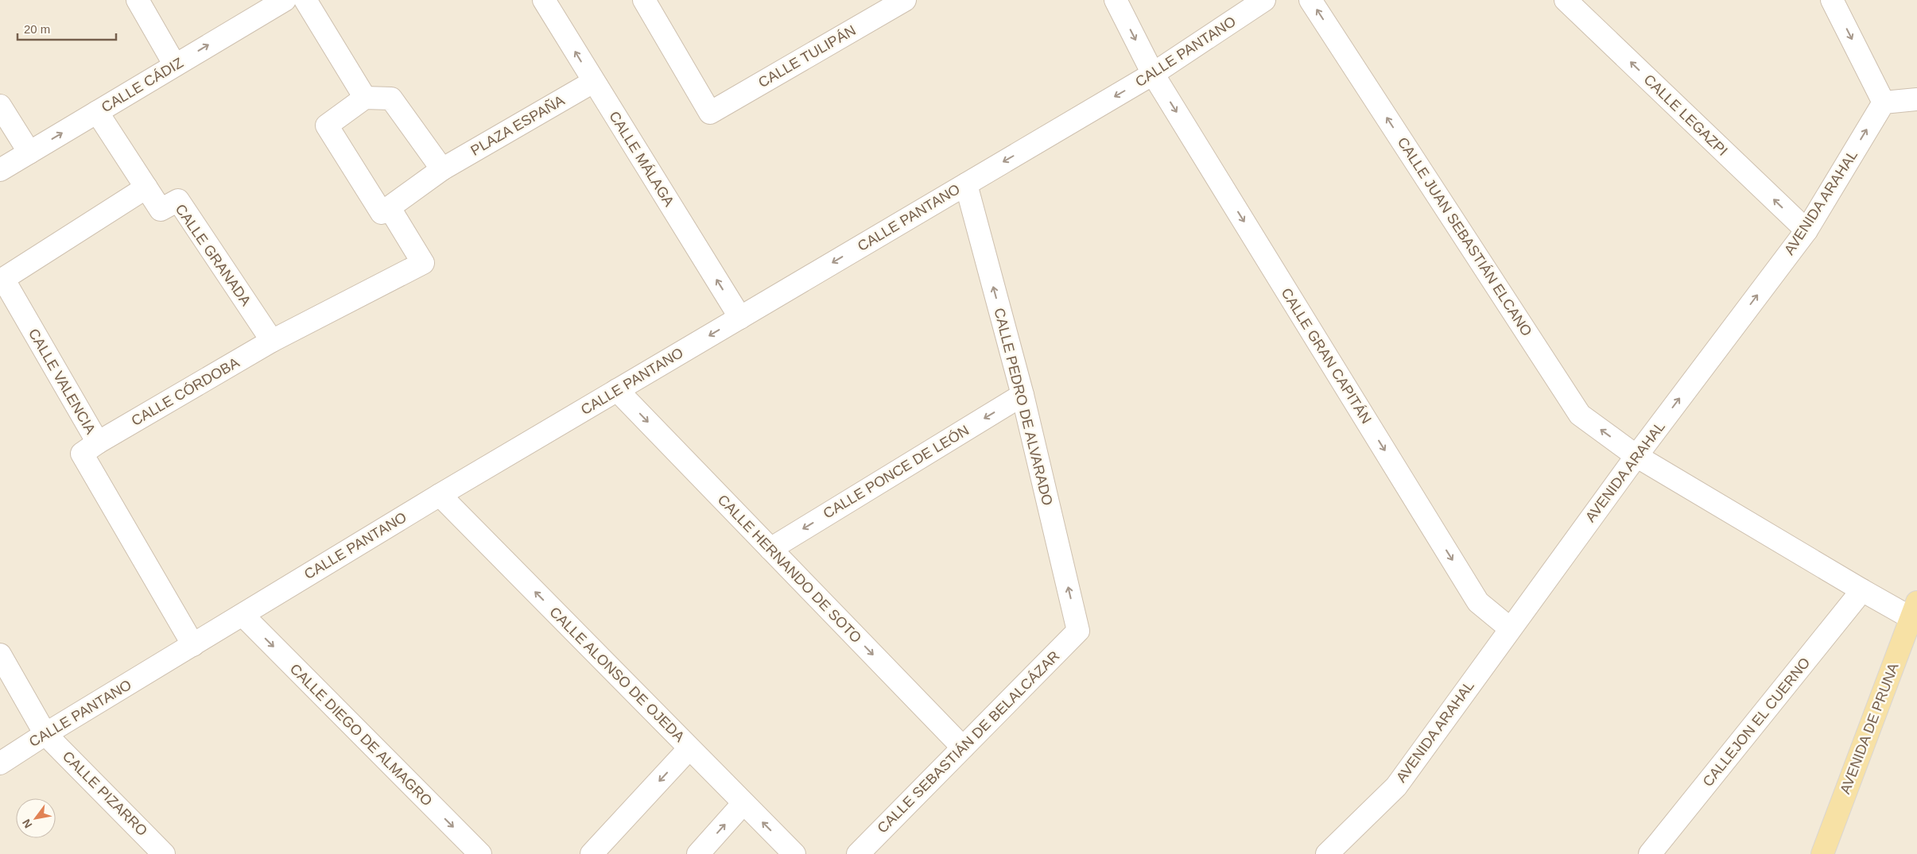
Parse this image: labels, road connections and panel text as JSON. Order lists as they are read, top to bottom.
{
  "streets": {
    "main road": ["AVENIDA DE PRUNA"],
    "street": [
      "CALLE PANTANO",
      "CALLE TULIPÁN",
      "CALLE CÁDIZ",
      "CALLE LEGAZPI",
      "PLAZA ESPAÑA",
      "CALLE MÁLAGA",
      "AVENIDA ARAHAL",
      "CALLE JUAN SEBASTIÁN ELCANO",
      "CALLE GRANADA",
      "CALLE GRAN CAPITÁN",
      "CALLE VALENCIA",
      "CALLE CÓRDOBA",
      "CALLE PEDRO DE ALVARADO",
      "CALLE PONCE DE LEÓN",
      "CALLE HERNANDO DE SOTO",
      "CALLE ALONSO DE OJEDA",
      "CALLEJON EL CUERNO",
      "CALLE DIEGO DE ALMAGRO",
      "CALLE SEBASTIÁN DE BELALCÁZAR",
      "CALLE PIZARRO"
    ]
  },
  "crossings": [
    ["CALLE PANTANO", "CALLE MÁLAGA"],
    ["CALLE PANTANO", "CALLE GRAN CAPITÁN"],
    ["CALLE PANTANO", "CALLE VALENCIA"],
    ["CALLE PANTANO", "CALLE PEDRO DE ALVARADO"],
    ["CALLE PANTANO", "CALLE HERNANDO DE SOTO"],
    ["CALLE PANTANO", "CALLE ALONSO DE OJEDA"],
    ["CALLE PANTANO", "CALLE DIEGO DE ALMAGRO"],
    ["CALLE PANTANO", "CALLE PIZARRO"],
    ["CALLE CÁDIZ", "CALLE GRANADA"],
    ["CALLE LEGAZPI", "AVENIDA ARAHAL"],
    ["PLAZA ESPAÑA", "CALLE MÁLAGA"],
    ["PLAZA ESPAÑA", "CALLE CÓRDOBA"],
    ["AVENIDA ARAHAL", "CALLE JUAN SEBASTIÁN ELCANO"],
    ["AVENIDA ARAHAL", "CALLE GRAN CAPITÁN"],
    ["CALLE JUAN SEBASTIÁN ELCANO", "CALLEJON EL CUERNO"],
    ["CALLE JUAN SEBASTIÁN ELCANO", "AVENIDA DE PRUNA"],
    ["CALLE GRANADA", "CALLE VALENCIA"],
    ["CALLE GRANADA", "CALLE CÓRDOBA"],
    ["CALLE VALENCIA", "CALLE CÓRDOBA"],
    ["CALLE PEDRO DE ALVARADO", "CALLE PONCE DE LEÓN"],
    ["CALLE PEDRO DE ALVARADO", "CALLE SEBASTIÁN DE BELALCÁZAR"],
    ["CALLE PONCE DE LEÓN", "CALLE HERNANDO DE SOTO"],
    ["CALLE HERNANDO DE SOTO", "CALLE SEBASTIÁN DE BELALCÁZAR"]
  ],
  "one_way": [
    "CALLE PANTANO",
    "CALLE CÁDIZ",
    "CALLE MÁLAGA",
    "AVENIDA ARAHAL",
    "CALLE JUAN SEBASTIÁN ELCANO",
    "CALLE GRAN CAPITÁN",
    "CALLE PEDRO DE ALVARADO",
    "CALLE PONCE DE LEÓN",
    "CALLE HERNANDO DE SOTO",
    "CALLE ALONSO DE OJEDA",
    "CALLE DIEGO DE ALMAGRO"
  ],
  "scale_bar": "20 m",
  "north": "bottom left"
}
